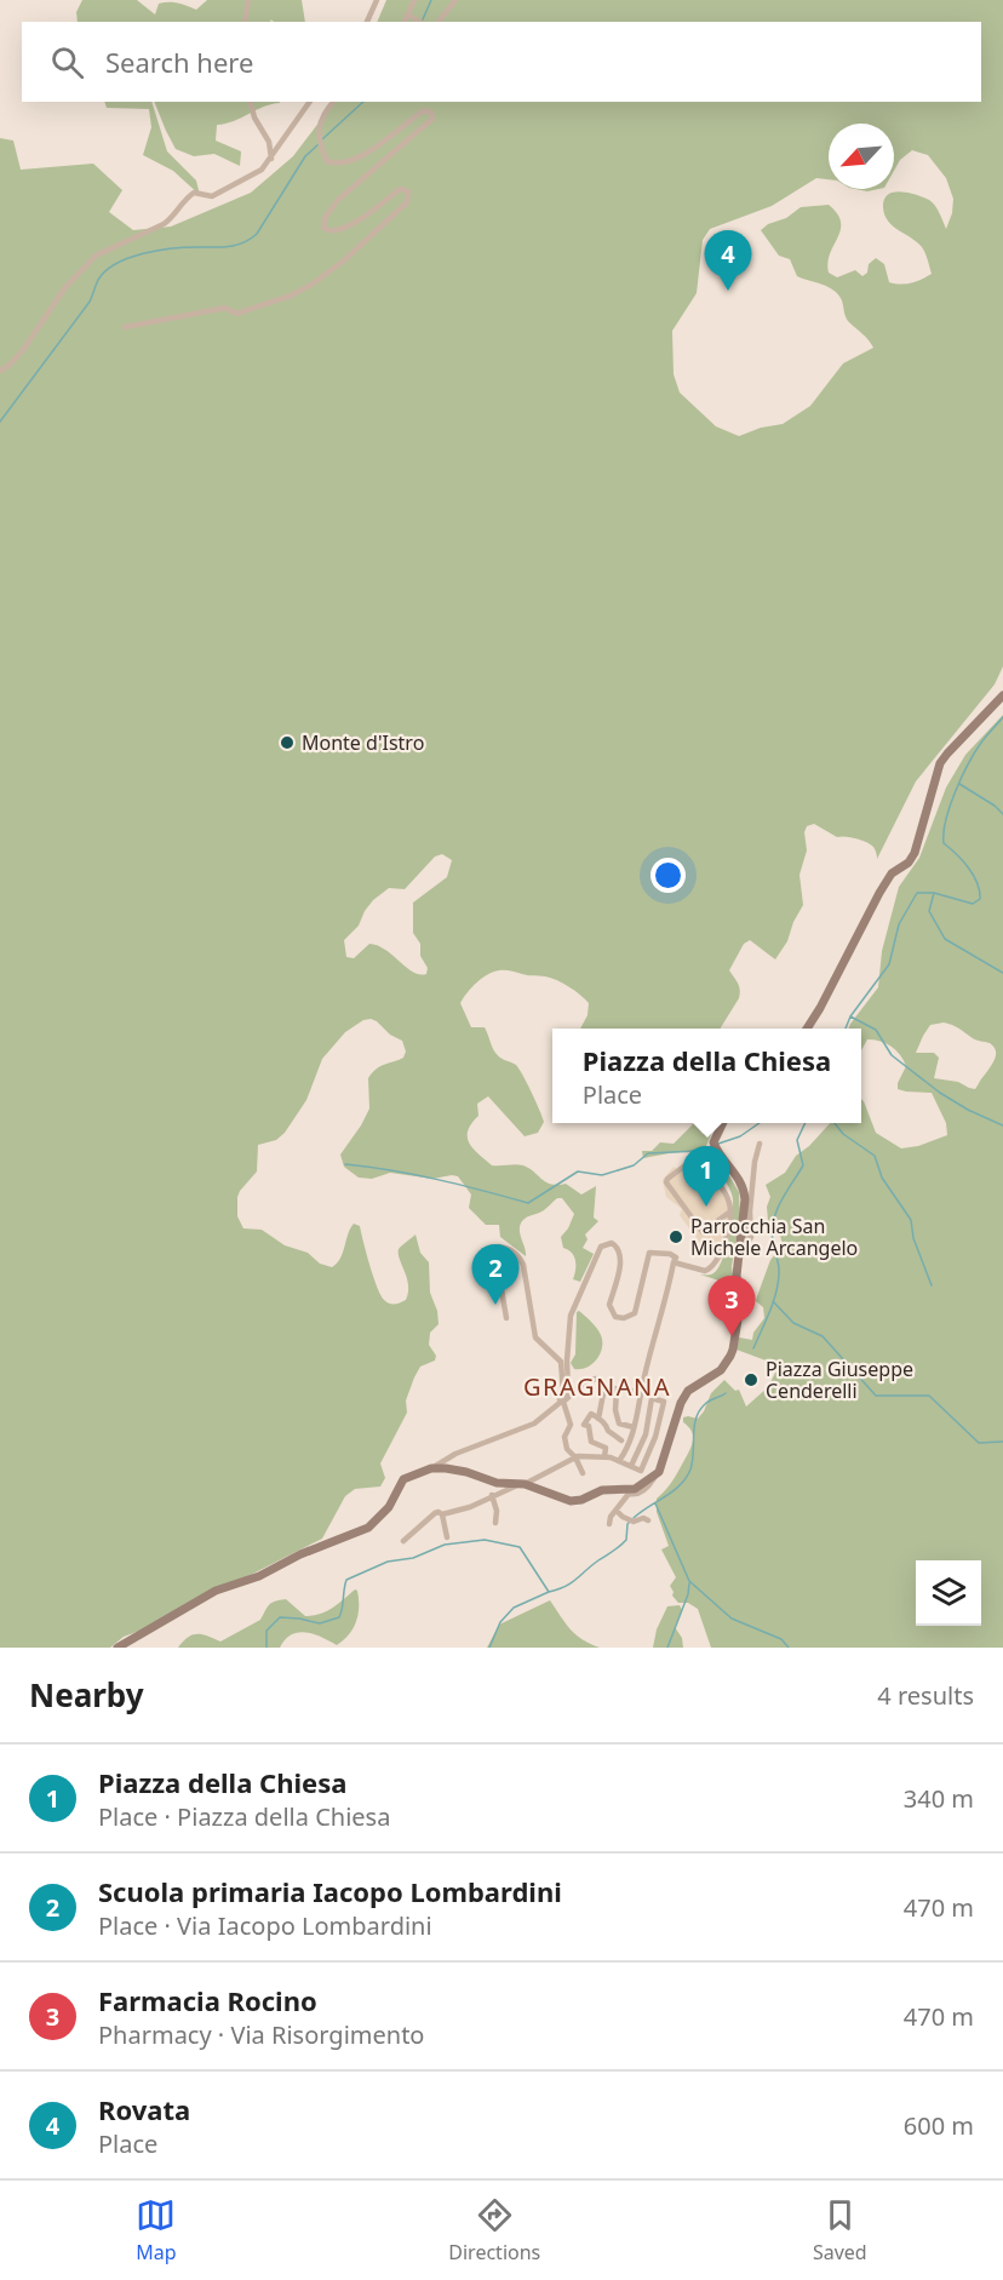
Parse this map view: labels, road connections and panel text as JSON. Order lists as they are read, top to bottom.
{
  "districts": ["GRAGNANA"],
  "places": ["Monte d'Istro", "Parrocchia San Michele Arcangelo", "Piazza Giuseppe Cenderelli"],
  "north": "bottom left",
  "page": {
    "search": "Search here",
    "pins": [
      "4",
      "1",
      "2",
      "3"
    ],
    "popup": ["Piazza della Chiesa", "Place"],
    "heading": ["Nearby", "4 results"],
    "list": [
      {
        "mark": "1",
        "name": "Piazza della Chiesa",
        "note": "Place · Piazza della Chiesa",
        "value": "340 m"
      },
      {
        "mark": "2",
        "name": "Scuola primaria Iacopo Lombardini",
        "note": "Place · Via Iacopo Lombardini",
        "value": "470 m"
      },
      {
        "mark": "3",
        "name": "Farmacia Rocino",
        "note": "Pharmacy · Via Risorgimento",
        "value": "470 m"
      },
      {
        "mark": "4",
        "name": "Rovata",
        "note": "Place",
        "value": "600 m"
      }
    ],
    "nav": ["Map", "Directions", "Saved"]
  }
}
